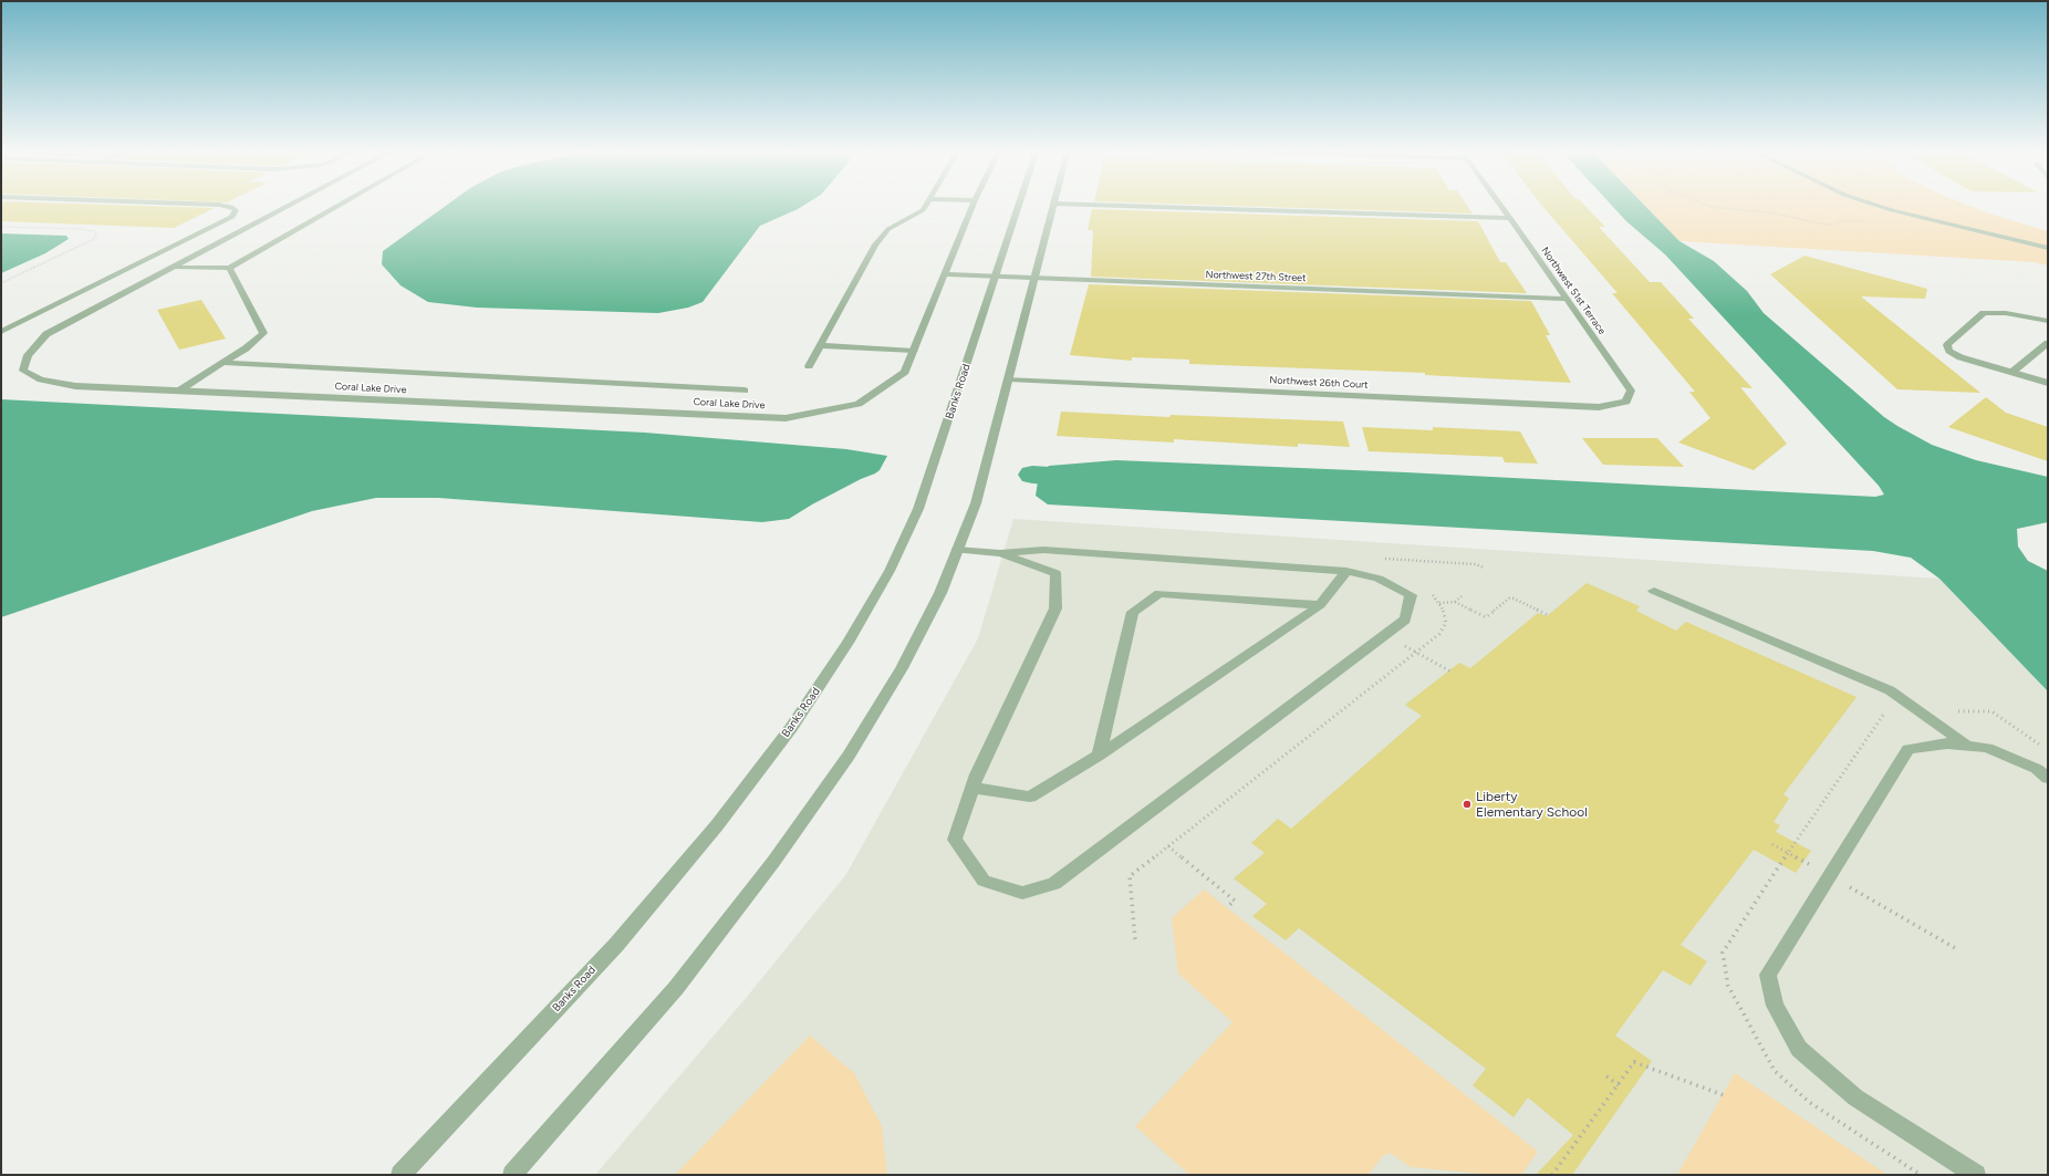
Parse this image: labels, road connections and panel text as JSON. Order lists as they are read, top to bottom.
{
  "streets": {
    "street": [
      "Northwest 27th Street",
      "Northwest 51st Terrace",
      "Northwest 26th Court",
      "Coral Lake Drive",
      "Banks Road"
    ]
  },
  "crossings": [
    ["Northwest 27th Street", "Northwest 51st Terrace"],
    ["Northwest 27th Street", "Coral Lake Drive"],
    ["Northwest 27th Street", "Banks Road"],
    ["Northwest 51st Terrace", "Northwest 26th Court"]
  ],
  "places": ["Liberty Elementary School"]
}
